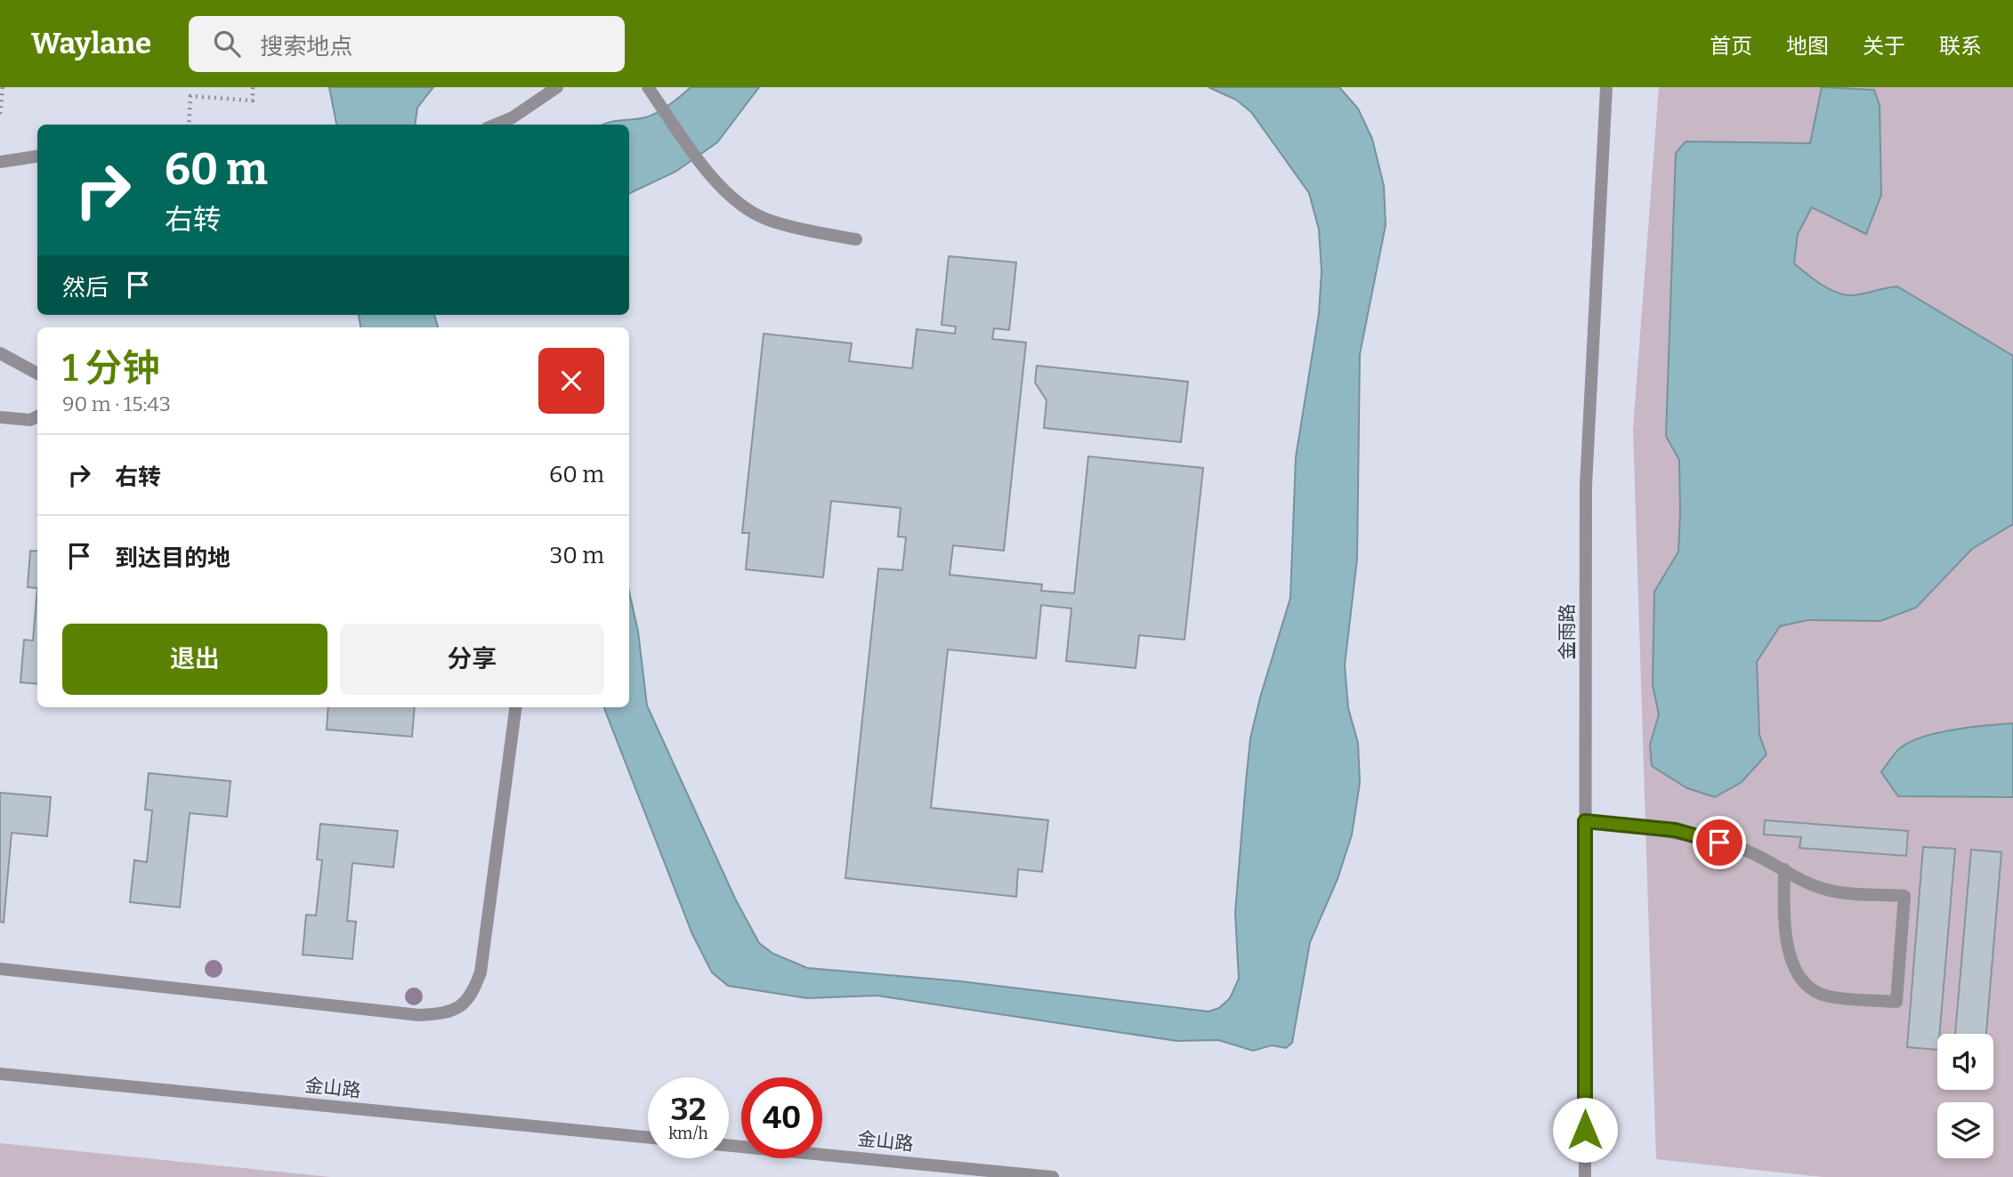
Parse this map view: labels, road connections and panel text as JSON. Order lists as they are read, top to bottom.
{
  "streets": {
    "street": ["金雨路", "金山路"]
  },
  "page": {
    "header": "Waylane",
    "search": "搜索地点",
    "nav": [
      "首页",
      "地图",
      "关于",
      "联系"
    ],
    "turn": ["60 m", "右转"],
    "then": "然后",
    "heading": ["1 分钟", "90 m · 15:43"],
    "list": [
      {
        "name": "右转",
        "value": "60 m"
      },
      {
        "name": "到达目的地",
        "value": "30 m"
      }
    ],
    "buttons": ["退出", "分享"],
    "speed": "32 km/h",
    "limit": "40"
  }
}
